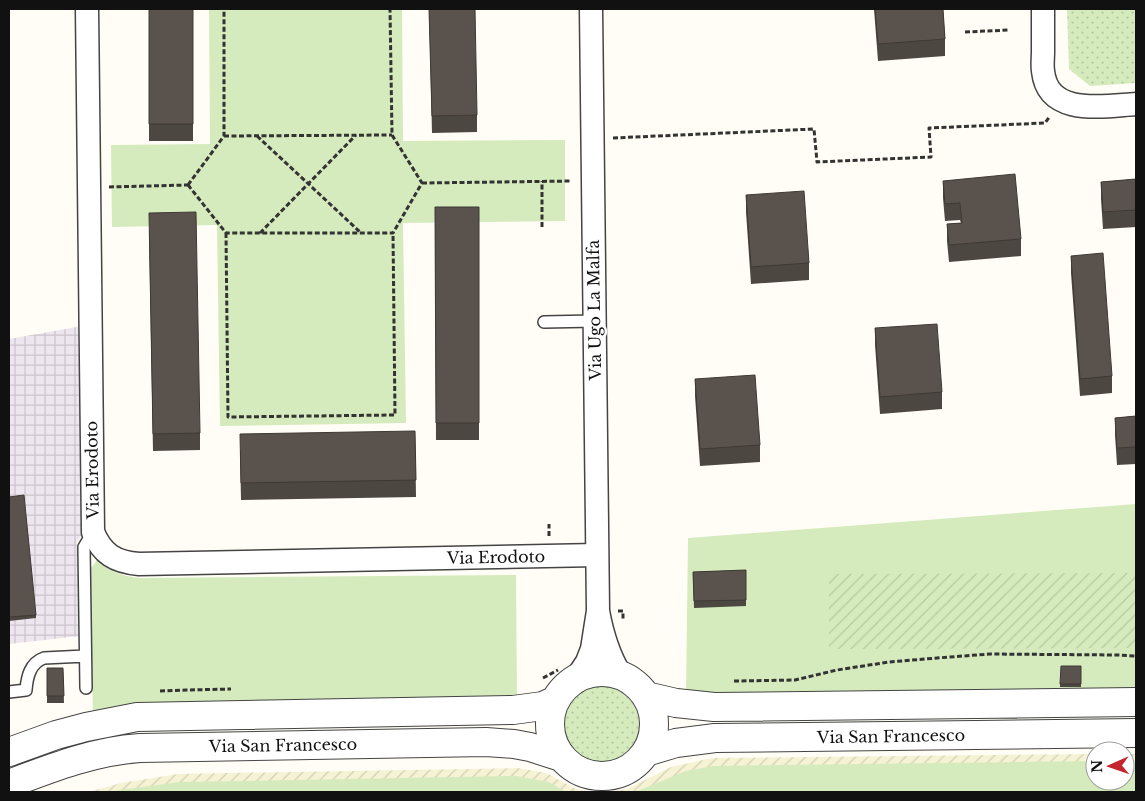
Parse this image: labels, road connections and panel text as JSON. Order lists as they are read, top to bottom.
{
  "streets": {
    "street": ["Via Ugo La Malfa", "Via Erodoto", "Via San Francesco"]
  },
  "crossings": [
    ["Via Ugo La Malfa", "Via Erodoto"],
    ["Via Ugo La Malfa", "Via San Francesco"]
  ],
  "north": "left"
}
